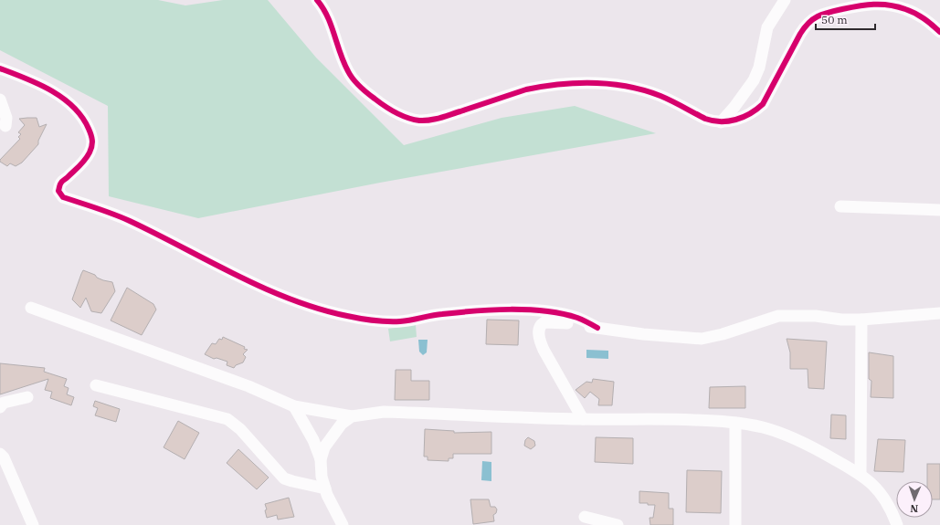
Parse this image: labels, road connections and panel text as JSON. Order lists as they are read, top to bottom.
{
  "scale_bar": "50 m",
  "north": "bottom"
}
